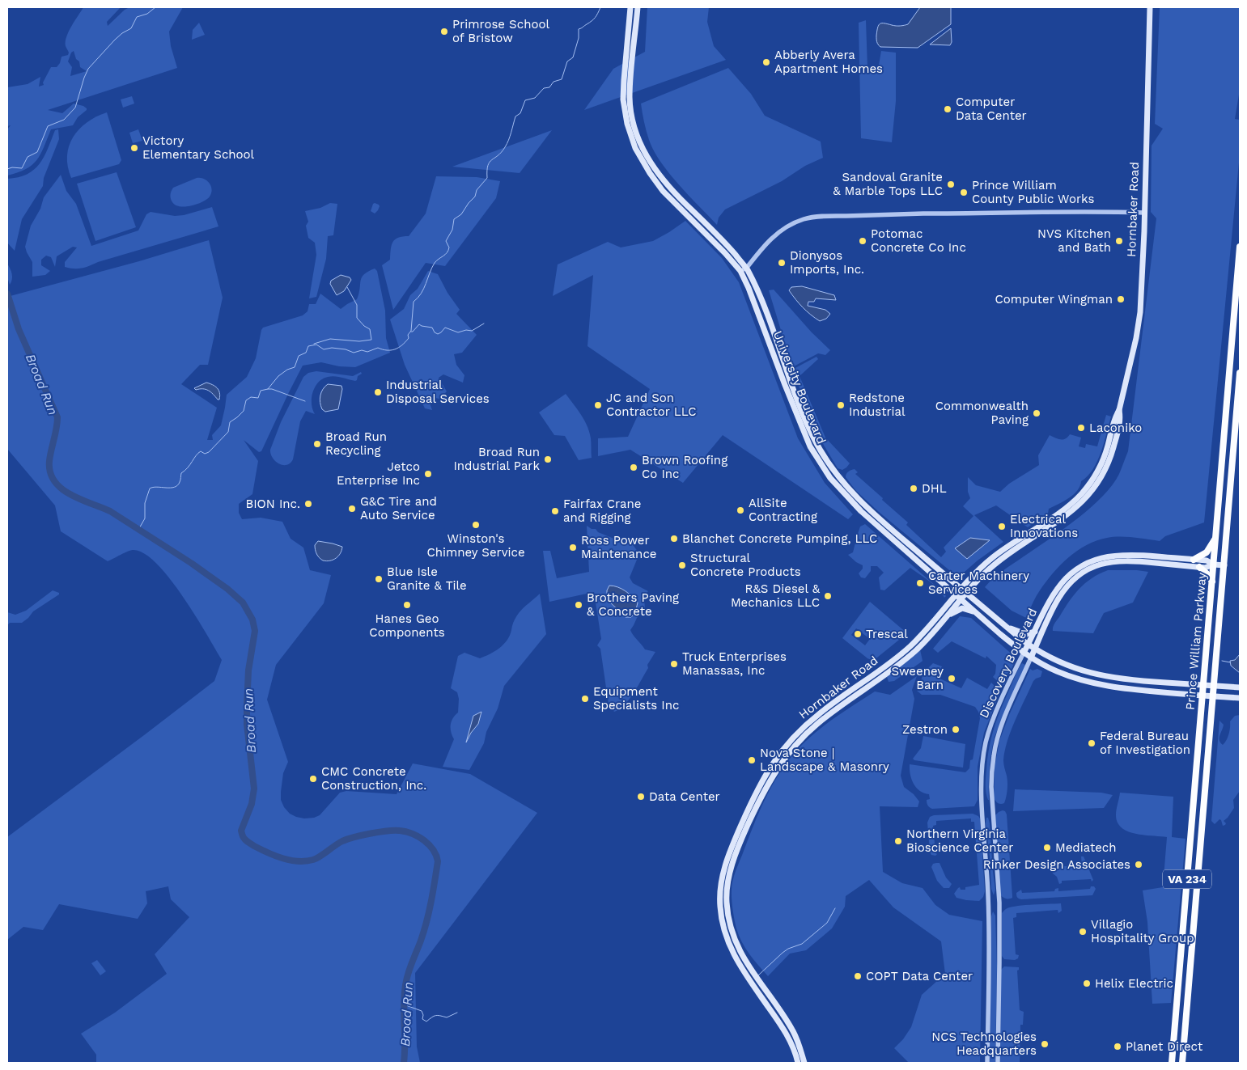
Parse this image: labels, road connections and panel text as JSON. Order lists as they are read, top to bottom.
{
  "streets": {
    "highway": ["Prince William Parkway", "VA 234"],
    "main road": ["Hornbaker Road", "University Boulevard", "Discovery Boulevard"]
  },
  "crossings": [
    ["Hornbaker Road", "University Boulevard"],
    ["University Boulevard", "Prince William Parkway"],
    ["University Boulevard", "Discovery Boulevard"],
    ["Prince William Parkway", "Discovery Boulevard"]
  ],
  "water": ["Broad Run"],
  "places": [
    "Primrose School of Bristow",
    "Abberly Avera Apartment Homes",
    "Computer Data Center",
    "Victory Elementary School",
    "Sandoval Granite & Marble Tops LLC",
    "Prince William County Public Works",
    "Potomac Concrete Co Inc",
    "NVS Kitchen and Bath",
    "Dionysos Imports, Inc.",
    "Computer Wingman",
    "Industrial Disposal Services",
    "JC and Son Contractor LLC",
    "Redstone Industrial",
    "Commonwealth Paving",
    "Laconiko",
    "Broad Run Recycling",
    "Broad Run Industrial Park",
    "Brown Roofing Co Inc",
    "Jetco Enterprise Inc",
    "DHL",
    "BION Inc.",
    "G&C Tire and Auto Service",
    "AllSite Contracting",
    "Fairfax Crane and Rigging",
    "Winston's Chimney Service",
    "Electrical Innovations",
    "Blanchet Concrete Pumping, LLC",
    "Ross Power Maintenance",
    "Structural Concrete Products",
    "Blue Isle Granite & Tile",
    "Carter Machinery Services",
    "R&S Diesel & Mechanics LLC",
    "Hanes Geo Components",
    "Brothers Paving & Concrete",
    "Trescal",
    "Truck Enterprises Manassas, Inc",
    "Sweeney Barn",
    "Equipment Specialists Inc",
    "Zestron",
    "Federal Bureau of Investigation",
    "Nova Stone | Landscape & Masonry",
    "CMC Concrete Construction, Inc.",
    "Data Center",
    "Northern Virginia Bioscience Center",
    "Mediatech",
    "Rinker Design Associates",
    "Villagio Hospitality Group",
    "COPT Data Center",
    "Helix Electric",
    "NCS Technologies Headquarters",
    "Planet Direct"
  ]
}
